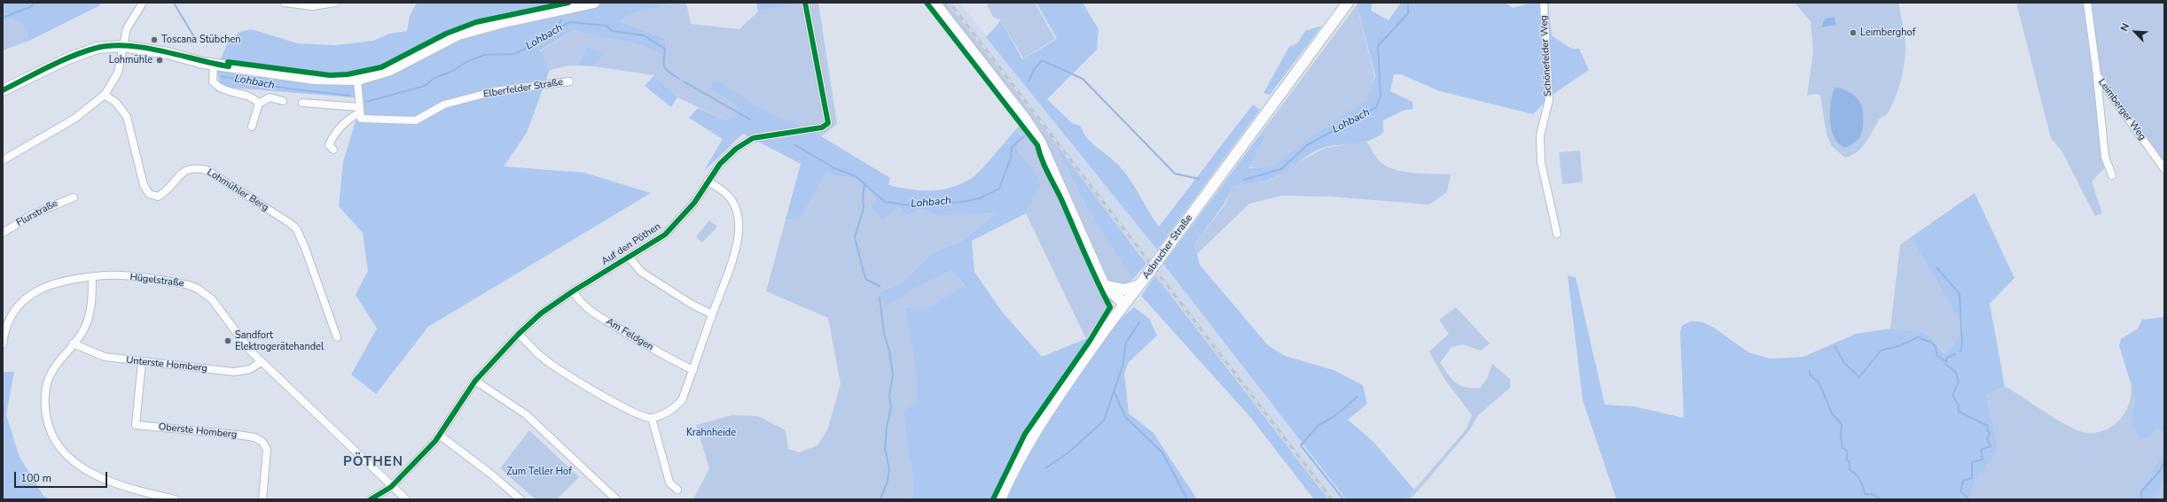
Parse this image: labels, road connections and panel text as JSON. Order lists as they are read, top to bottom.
{
  "streets": {
    "main road": ["Asbrucher Straße"],
    "street": [
      "Schönefelder Weg",
      "Elberfelder Straße",
      "Leimberger Weg",
      "Lohmühler Berg",
      "Flurstraße",
      "Auf den Pöthen",
      "Hügelstraße",
      "Am Feldgen",
      "Unterste Homberg",
      "Oberste Homberg"
    ]
  },
  "crossings": [
    ["Auf den Pöthen", "Hügelstraße"],
    ["Auf den Pöthen", "Am Feldgen"],
    ["Hügelstraße", "Unterste Homberg"],
    ["Unterste Homberg", "Oberste Homberg"]
  ],
  "districts": ["PÖTHEN"],
  "water": ["Lohbach"],
  "parks": ["Krahnheide", "Zum Teller Hof"],
  "places": [
    "Leimberghof",
    "Toscana Stübchen",
    "Lohmühle",
    "Sandfort Elektrogerätehandel"
  ],
  "scale_bar": "100 m",
  "north": "top left"
}
